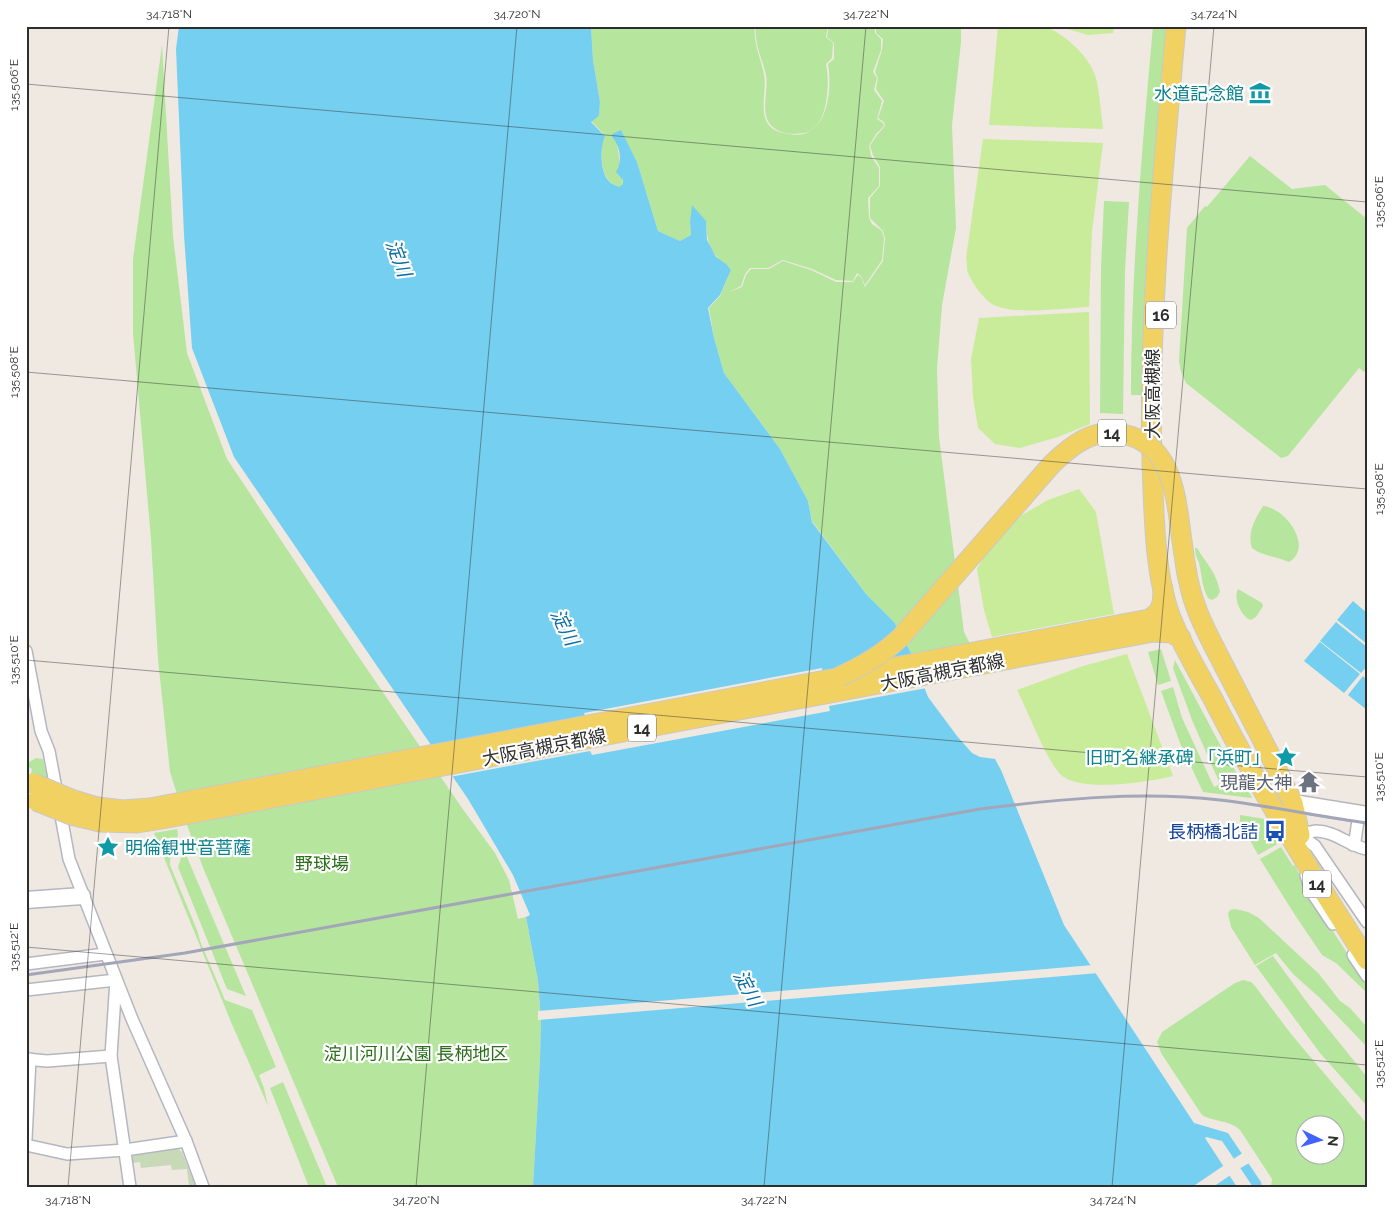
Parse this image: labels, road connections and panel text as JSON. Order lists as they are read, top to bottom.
{
  "streets": {
    "main road": [
      "16",
      "大阪高槻線",
      "14",
      "大阪高槻京都線"
    ]
  },
  "crossings": [
    ["大阪高槻線", "14"],
    ["大阪高槻線", "大阪高槻京都線"],
    ["14", "大阪高槻京都線"]
  ],
  "water": ["淀川"],
  "parks": ["野球場", "淀川河川公園 長柄地区"],
  "places": {
    "museum": ["水道記念館"],
    "place": ["旧町名継承碑 「浜町」", "明倫観世音菩薩"],
    "temple": ["現龍大神"],
    "bus stop": ["長柄橋北詰"]
  },
  "north": "right",
  "coordinates": [
    "34.718°N",
    "34.720°N",
    "34.722°N",
    "34.724°N",
    "135.506°E",
    "135.508°E",
    "135.510°E",
    "135.512°E"
  ]
}
